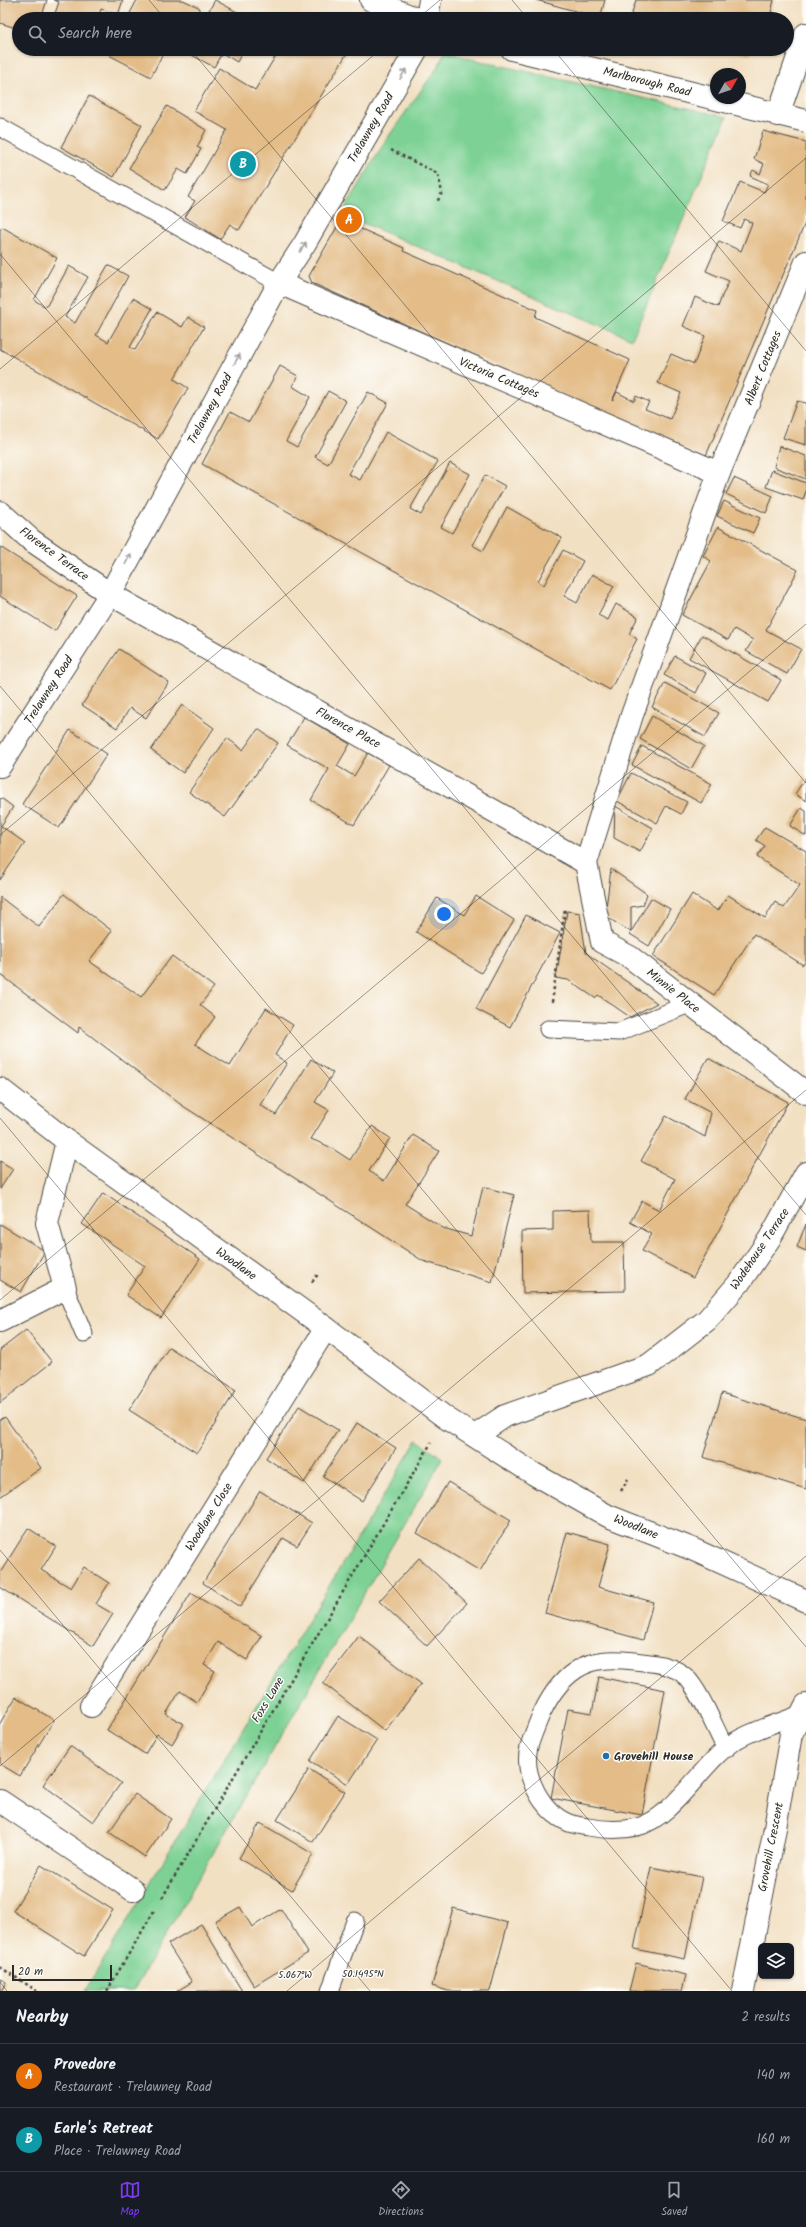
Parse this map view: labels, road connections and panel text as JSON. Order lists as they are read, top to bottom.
{
  "streets": {
    "street": [
      "Marlborough Road",
      "Trelawney Road",
      "Albert Cottages",
      "Victoria Cottages",
      "Florence Terrace",
      "Florence Place",
      "Minnie Place",
      "Wodehouse Terrace",
      "Woodlane",
      "Woodlane Close",
      "Grovehill Crescent"
    ],
    "path": ["Foxs Lane"]
  },
  "crossings": [
    ["Trelawney Road", "Victoria Cottages"],
    ["Trelawney Road", "Florence Terrace"],
    ["Trelawney Road", "Florence Place"],
    ["Albert Cottages", "Victoria Cottages"],
    ["Albert Cottages", "Florence Place"],
    ["Albert Cottages", "Minnie Place"],
    ["Florence Terrace", "Florence Place"],
    ["Florence Place", "Minnie Place"],
    ["Wodehouse Terrace", "Woodlane"],
    ["Woodlane", "Woodlane Close"],
    ["Woodlane", "Foxs Lane"]
  ],
  "one_way": ["Trelawney Road"],
  "places": ["Grovehill House"],
  "scale_bar": "20 m",
  "north": "top right",
  "page": {
    "search": "Search here",
    "pins": ["B", "A"],
    "scale": "20 m",
    "heading": ["Nearby", "2 results"],
    "list": [
      {
        "mark": "A",
        "name": "Provedore",
        "note": "Restaurant · Trelawney Road",
        "value": "140 m"
      },
      {
        "mark": "B",
        "name": "Earle's Retreat",
        "note": "Place · Trelawney Road",
        "value": "160 m"
      }
    ],
    "nav": ["Map", "Directions", "Saved"]
  },
  "coordinates": ["50.1495°N", "5.067°W"]
}
